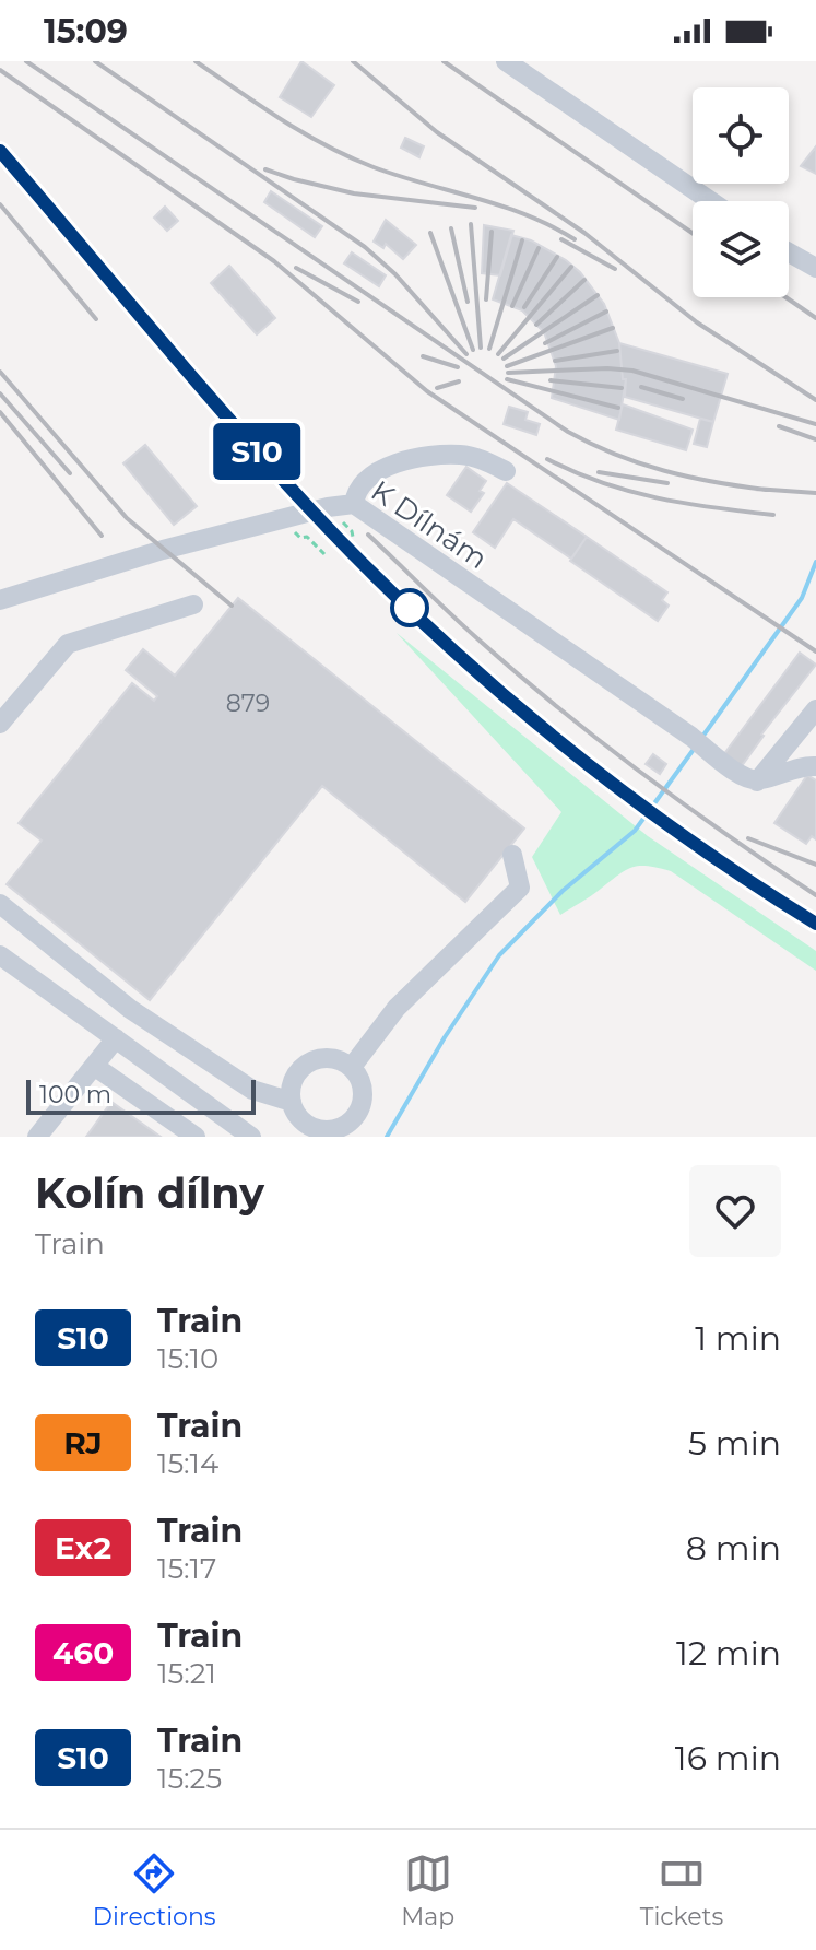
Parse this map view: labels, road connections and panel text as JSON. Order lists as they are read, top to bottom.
{
  "streets": {
    "street": ["K Dílnám"]
  },
  "house_numbers": ["879"],
  "scale_bar": "100 m",
  "page": {
    "status": "15:09",
    "on_map": "S10",
    "scale": "100 m",
    "heading": ["Kolín dílny", "Train"],
    "list": [
      {
        "mark": "S10",
        "name": "Train",
        "note": "15:10",
        "value": "1 min"
      },
      {
        "mark": "RJ",
        "name": "Train",
        "note": "15:14",
        "value": "5 min"
      },
      {
        "mark": "Ex2",
        "name": "Train",
        "note": "15:17",
        "value": "8 min"
      },
      {
        "mark": "460",
        "name": "Train",
        "note": "15:21",
        "value": "12 min"
      },
      {
        "mark": "S10",
        "name": "Train",
        "note": "15:25",
        "value": "16 min"
      }
    ],
    "tabs": ["Directions", "Map", "Tickets"]
  }
}
